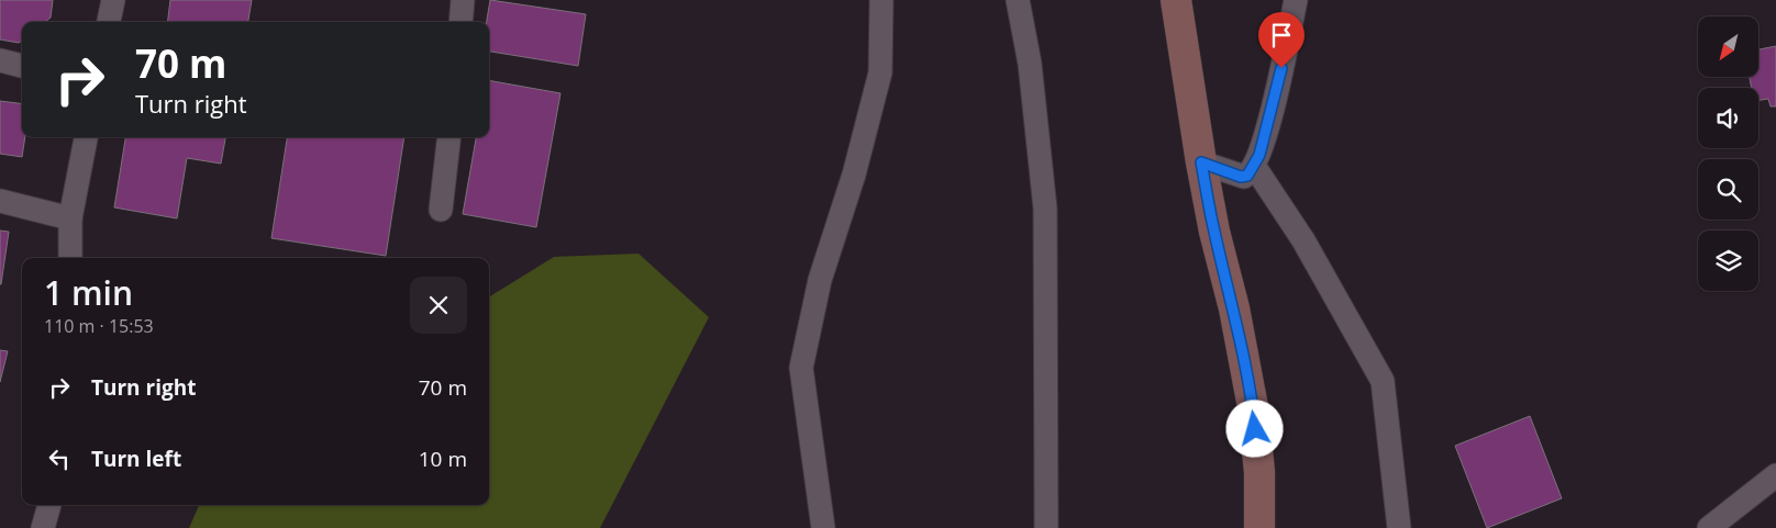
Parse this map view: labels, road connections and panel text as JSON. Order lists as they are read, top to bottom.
{
  "north": "bottom left",
  "page": {
    "turn": ["70 m", "Turn right"],
    "heading": ["1 min", "110 m · 15:53"],
    "list": [
      {
        "name": "Turn right",
        "value": "70 m"
      },
      {
        "name": "Turn left",
        "value": "10 m"
      }
    ]
  }
}
